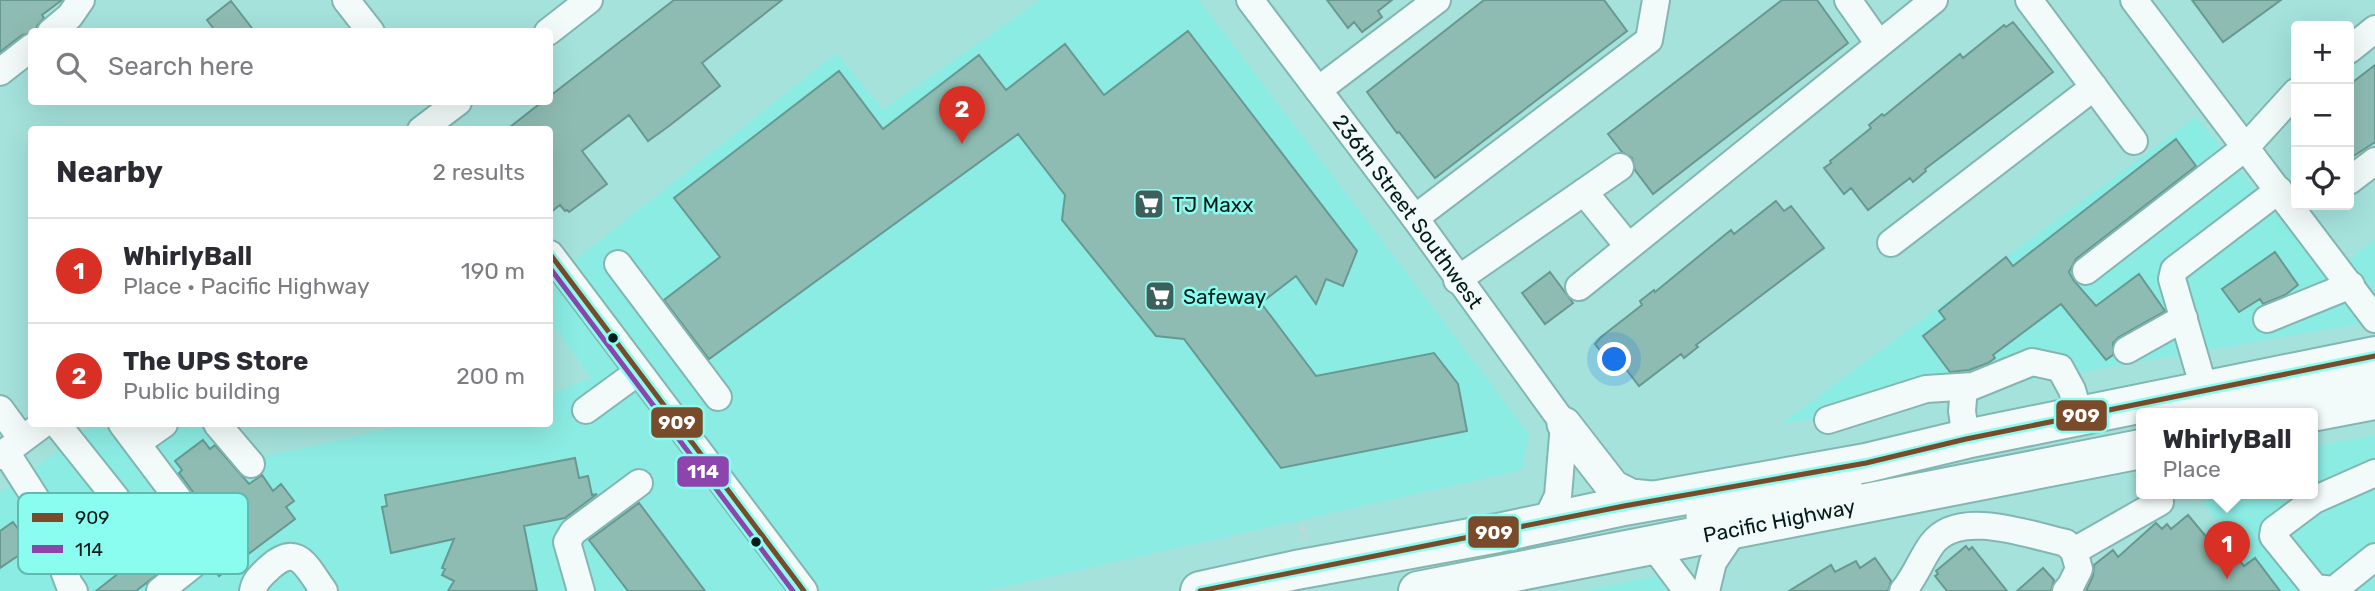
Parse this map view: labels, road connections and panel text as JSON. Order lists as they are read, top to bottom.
{
  "streets": {
    "highway": ["Pacific Highway"],
    "street": ["236th Street Southwest"]
  },
  "places": {
    "supermarket": ["TJ Maxx", "Safeway"]
  },
  "lines": ["transit line 909", "transit line 114"],
  "legend": ["909", "114"],
  "page": {
    "map_buttons": ["+", "−"],
    "search": "Search here",
    "pins": ["2", "1"],
    "heading": ["Nearby", "2 results"],
    "list": [
      {
        "mark": "1",
        "name": "WhirlyBall",
        "note": "Place · Pacific Highway",
        "value": "190 m"
      },
      {
        "mark": "2",
        "name": "The UPS Store",
        "note": "Public building",
        "value": "200 m"
      }
    ],
    "popup": ["WhirlyBall", "Place"]
  }
}
